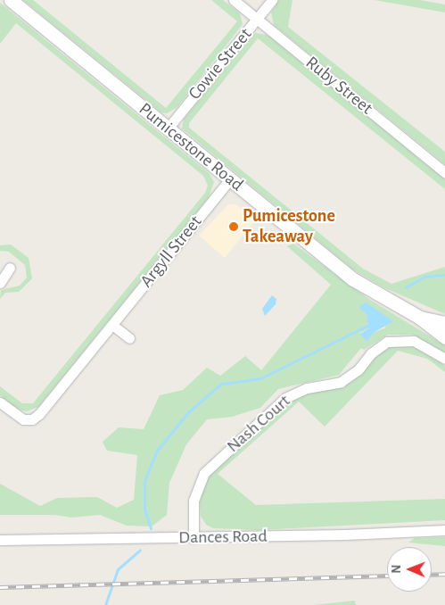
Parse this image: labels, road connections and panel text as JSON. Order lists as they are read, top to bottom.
{
  "streets": {
    "main road": ["Pumicestone Road"],
    "street": [
      "Cowie Street",
      "Ruby Street",
      "Argyll Street",
      "Nash Court",
      "Dances Road"
    ]
  },
  "crossings": [
    ["Cowie Street", "Ruby Street"],
    ["Cowie Street", "Pumicestone Road"],
    ["Pumicestone Road", "Argyll Street"],
    ["Nash Court", "Dances Road"]
  ],
  "places": ["Pumicestone Takeaway"],
  "north": "left"
}
